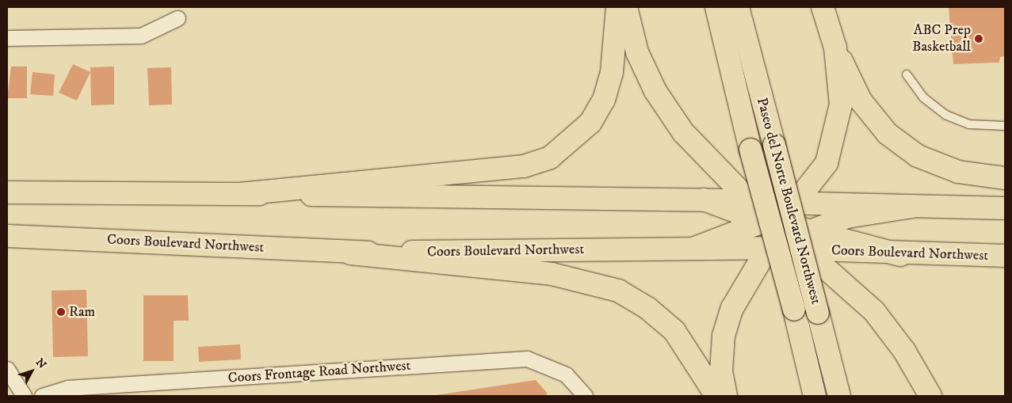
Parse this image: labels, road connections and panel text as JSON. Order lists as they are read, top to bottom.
{
  "streets": {
    "main road": ["Paseo del Norte Boulevard Northwest", "Coors Boulevard Northwest"],
    "street": ["Coors Frontage Road Northwest"]
  },
  "places": ["ABC Prep Basketball", "Ram"],
  "north": "top right"
}
